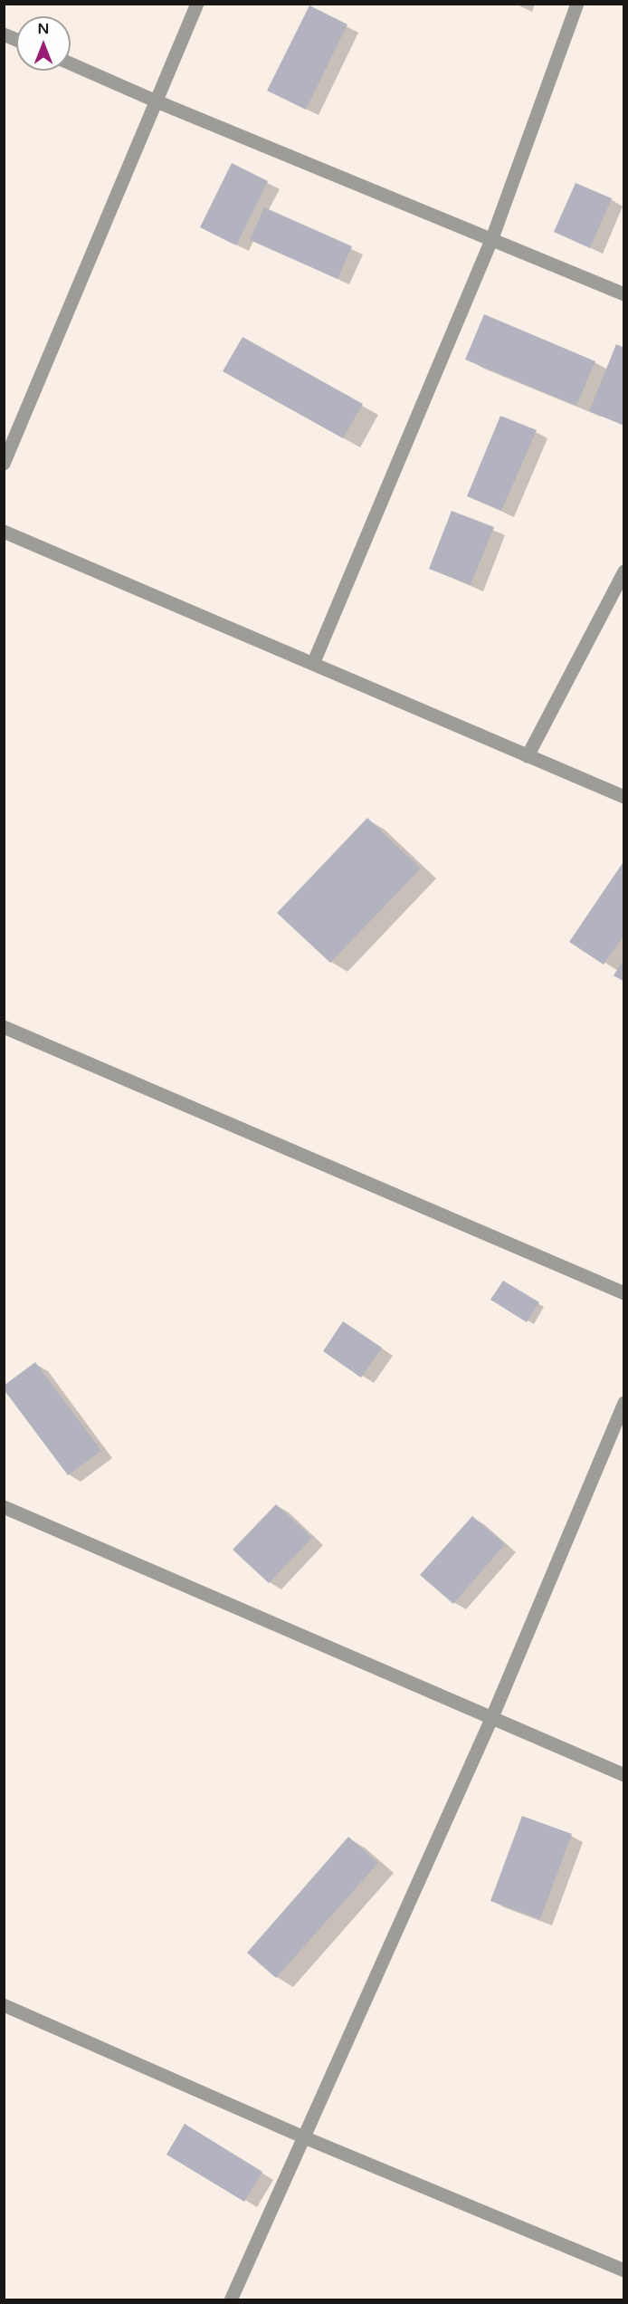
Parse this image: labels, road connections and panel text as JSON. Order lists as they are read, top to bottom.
{
  "north": "top"
}
